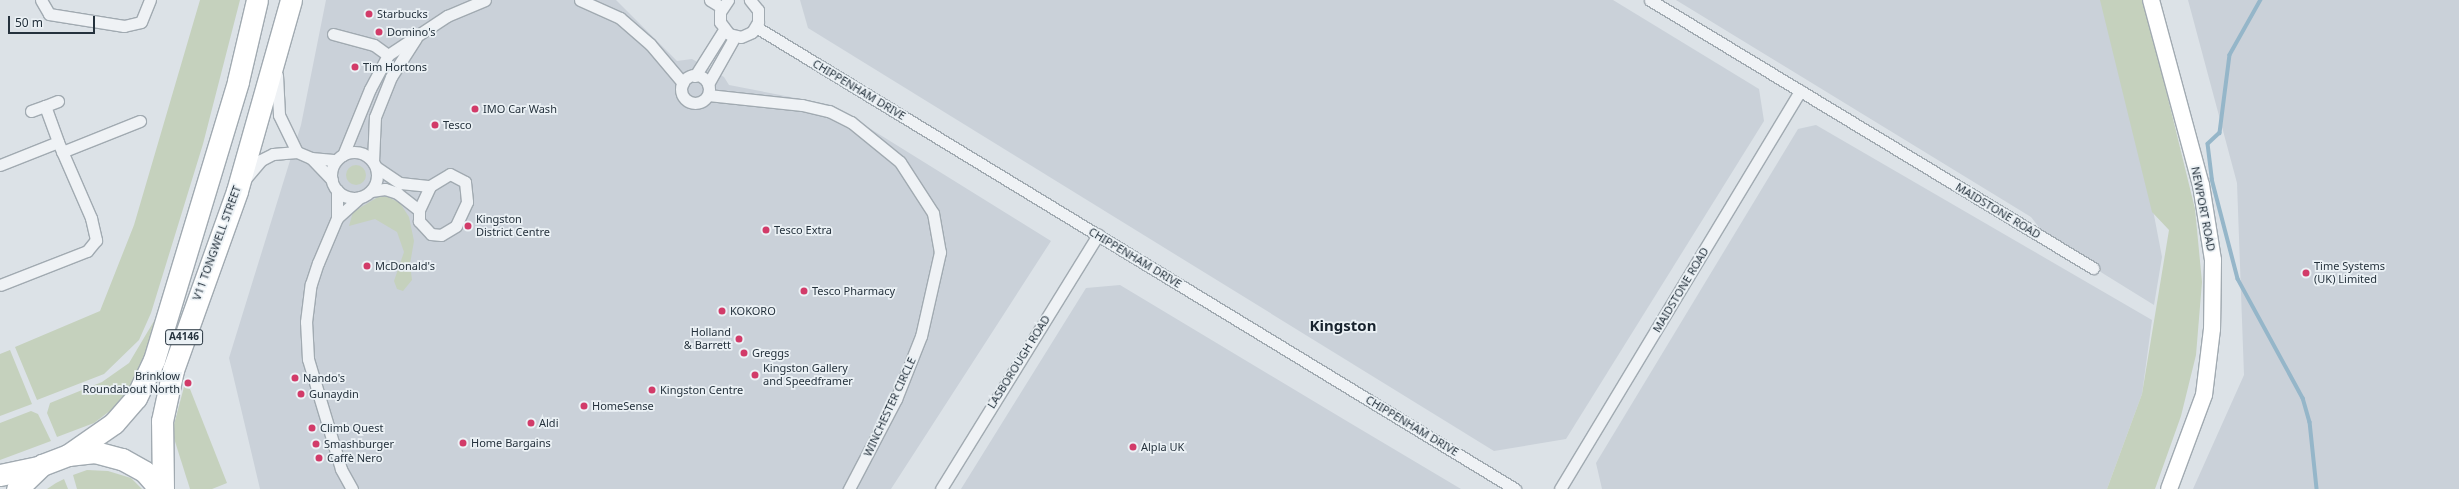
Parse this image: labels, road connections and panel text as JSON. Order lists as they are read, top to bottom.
{
  "streets": {
    "highway": ["V11 TONGWELL STREET", "A4146"],
    "street": [
      "CHIPPENHAM DRIVE",
      "NEWPORT ROAD",
      "MAIDSTONE ROAD",
      "LASBOROUGH ROAD",
      "WINCHESTER CIRCLE"
    ]
  },
  "crossings": [
    ["CHIPPENHAM DRIVE", "LASBOROUGH ROAD"]
  ],
  "districts": ["Kingston"],
  "places": [
    "Starbucks",
    "Domino's",
    "Tim Hortons",
    "IMO Car Wash",
    "Tesco",
    "Kingston District Centre",
    "Tesco Extra",
    "McDonald's",
    "Time Systems (UK) Limited",
    "Tesco Pharmacy",
    "KOKORO",
    "Holland & Barrett",
    "Greggs",
    "Kingston Gallery and Speedframer",
    "Nando's",
    "Brinklow Roundabout North",
    "Kingston Centre",
    "Gunaydin",
    "HomeSense",
    "Aldi",
    "Climb Quest",
    "Home Bargains",
    "Smashburger",
    "Alpla UK",
    "Caffè Nero"
  ],
  "scale_bar": "50 m"
}
